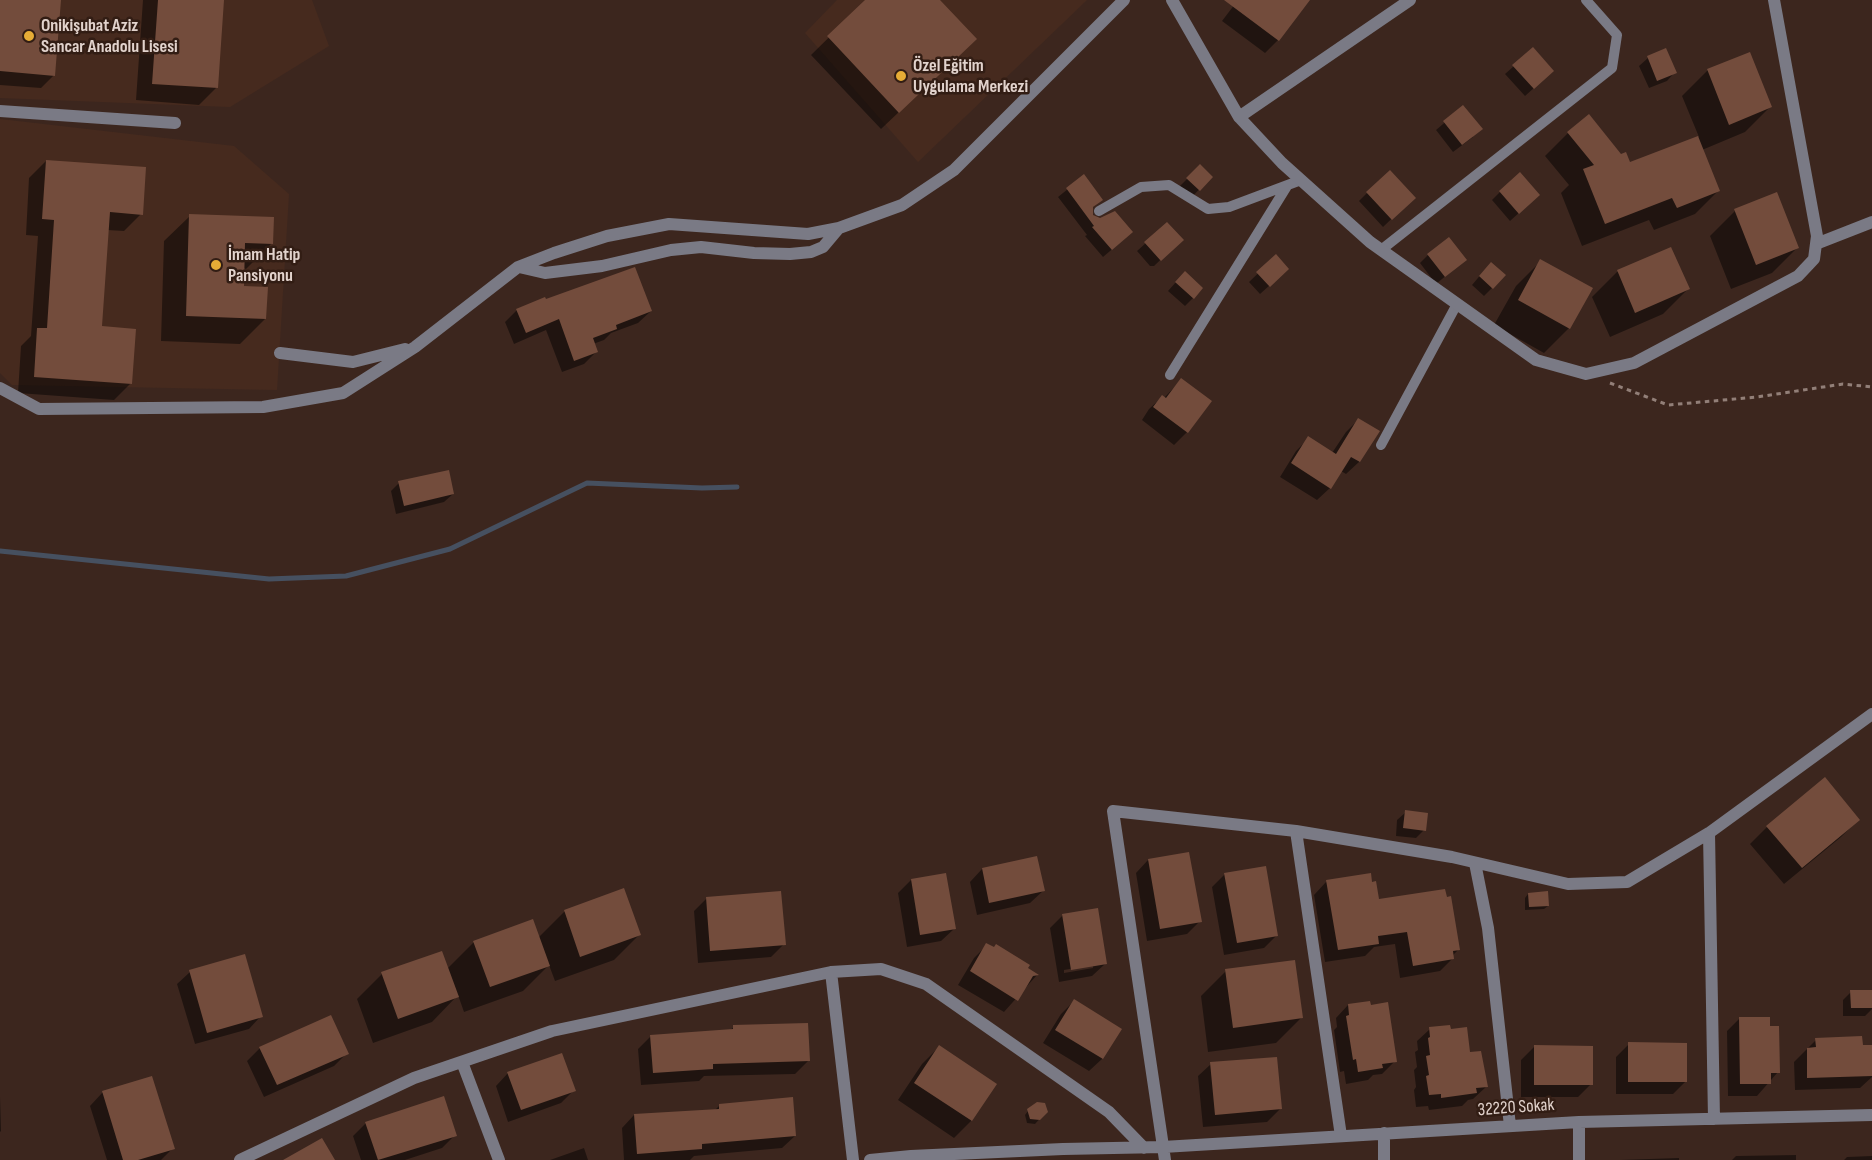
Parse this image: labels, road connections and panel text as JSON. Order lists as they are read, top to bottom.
{
  "streets": {
    "street": ["32220 Sokak"]
  },
  "places": ["Onikişubat Aziz Sancar Anadolu Lisesi", "Özel Eğitim Uygulama Merkezi", "İmam Hatip Pansiyonu"]
}
